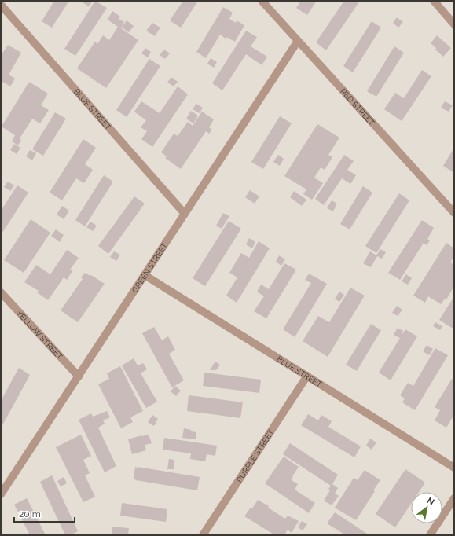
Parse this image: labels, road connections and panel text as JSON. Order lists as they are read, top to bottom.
{
  "streets": {
    "street": [
      "RED STREET",
      "BLUE STREET",
      "GREEN STREET",
      "YELLOW STREET",
      "PURPLE STREET"
    ]
  },
  "crossings": [
    ["RED STREET", "GREEN STREET"],
    ["BLUE STREET", "GREEN STREET"],
    ["BLUE STREET", "PURPLE STREET"],
    ["GREEN STREET", "YELLOW STREET"]
  ],
  "scale_bar": "20 m",
  "north": "top right"
}
